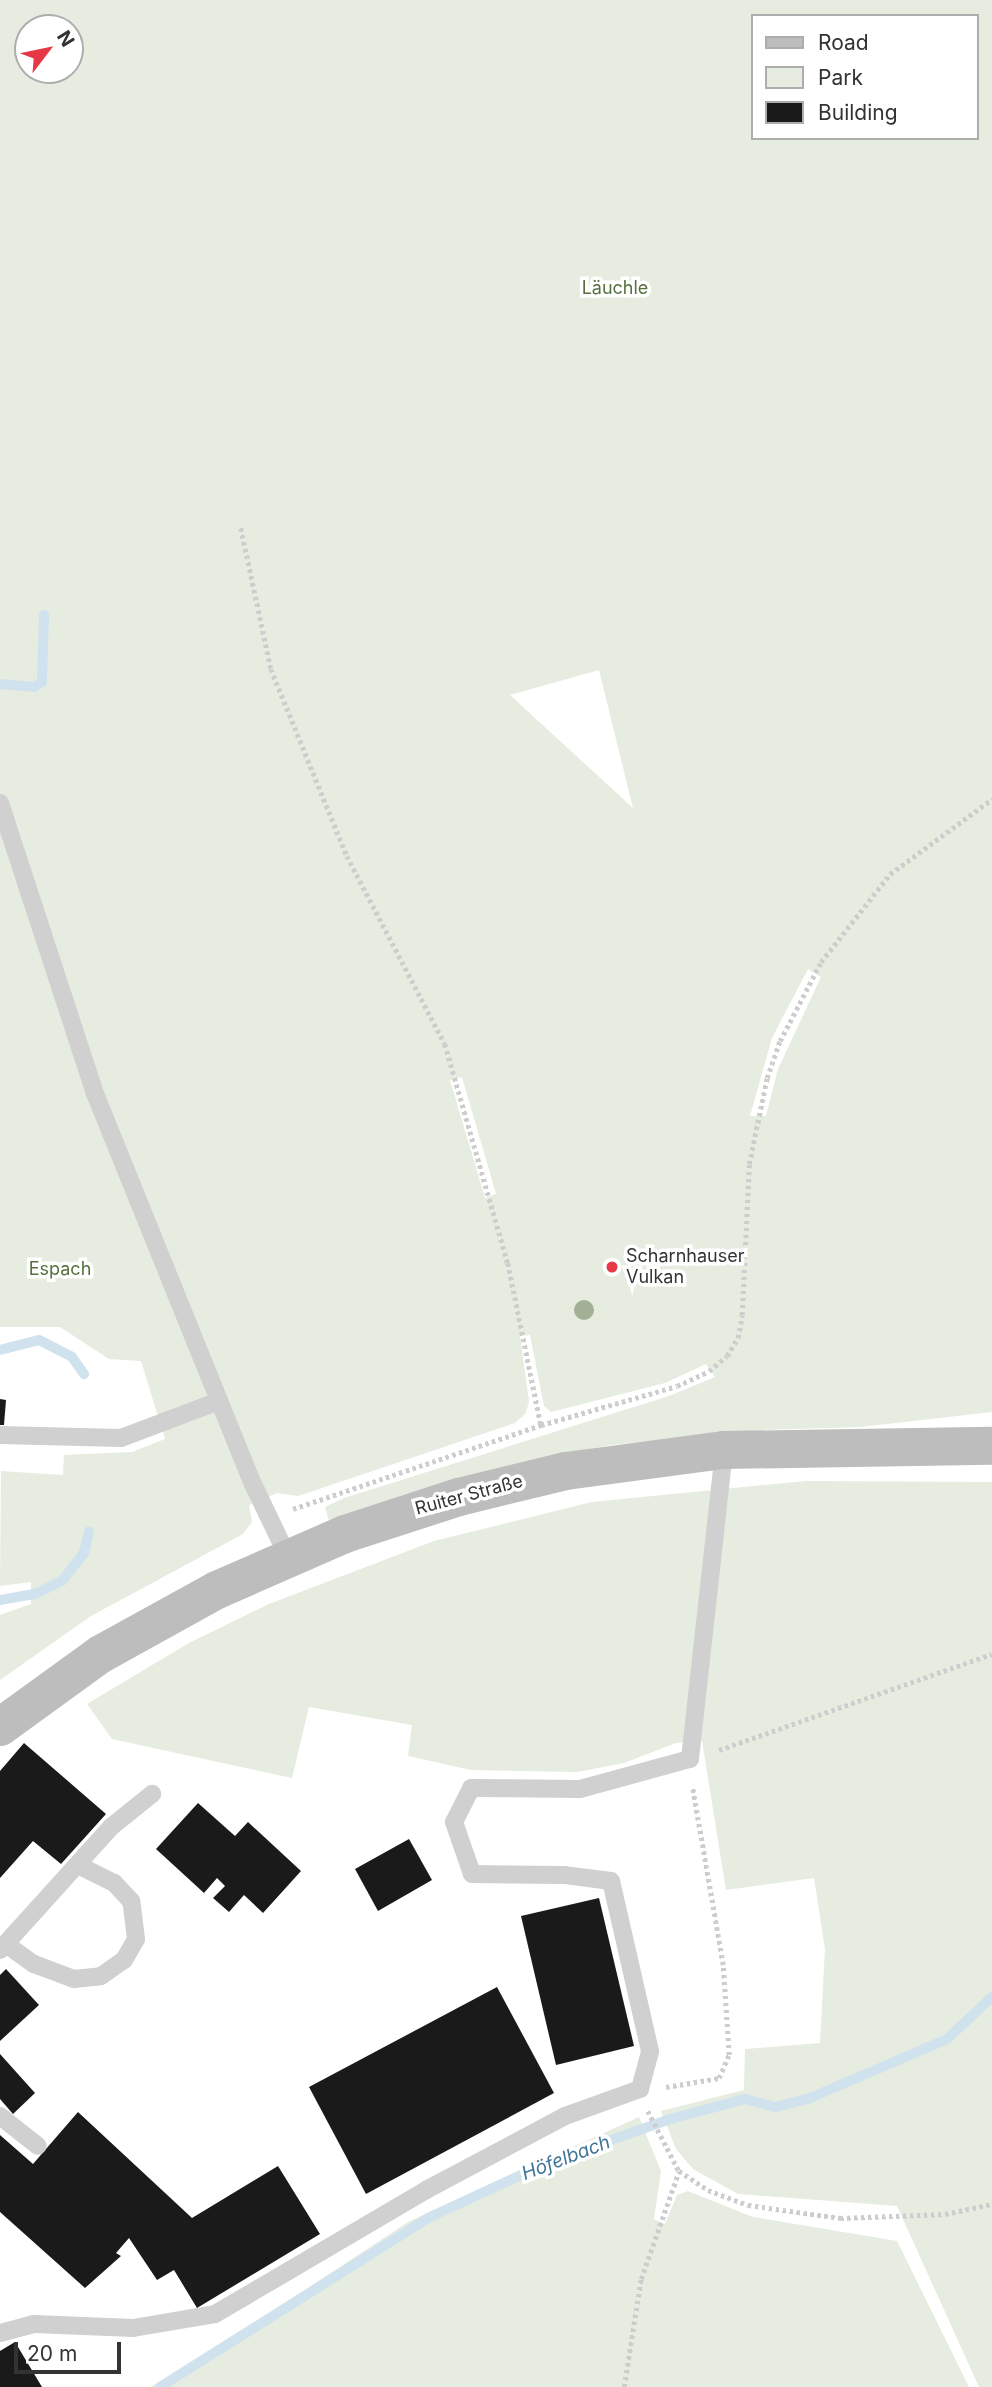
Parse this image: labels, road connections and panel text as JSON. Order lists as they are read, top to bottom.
{
  "streets": {
    "main road": ["Ruiter Straße"]
  },
  "water": ["Höfelbach"],
  "parks": ["Läuchle", "Espach"],
  "places": ["Scharnhauser Vulkan"],
  "legend": ["Road", "Park", "Building"],
  "scale_bar": "20 m",
  "north": "top right"
}
